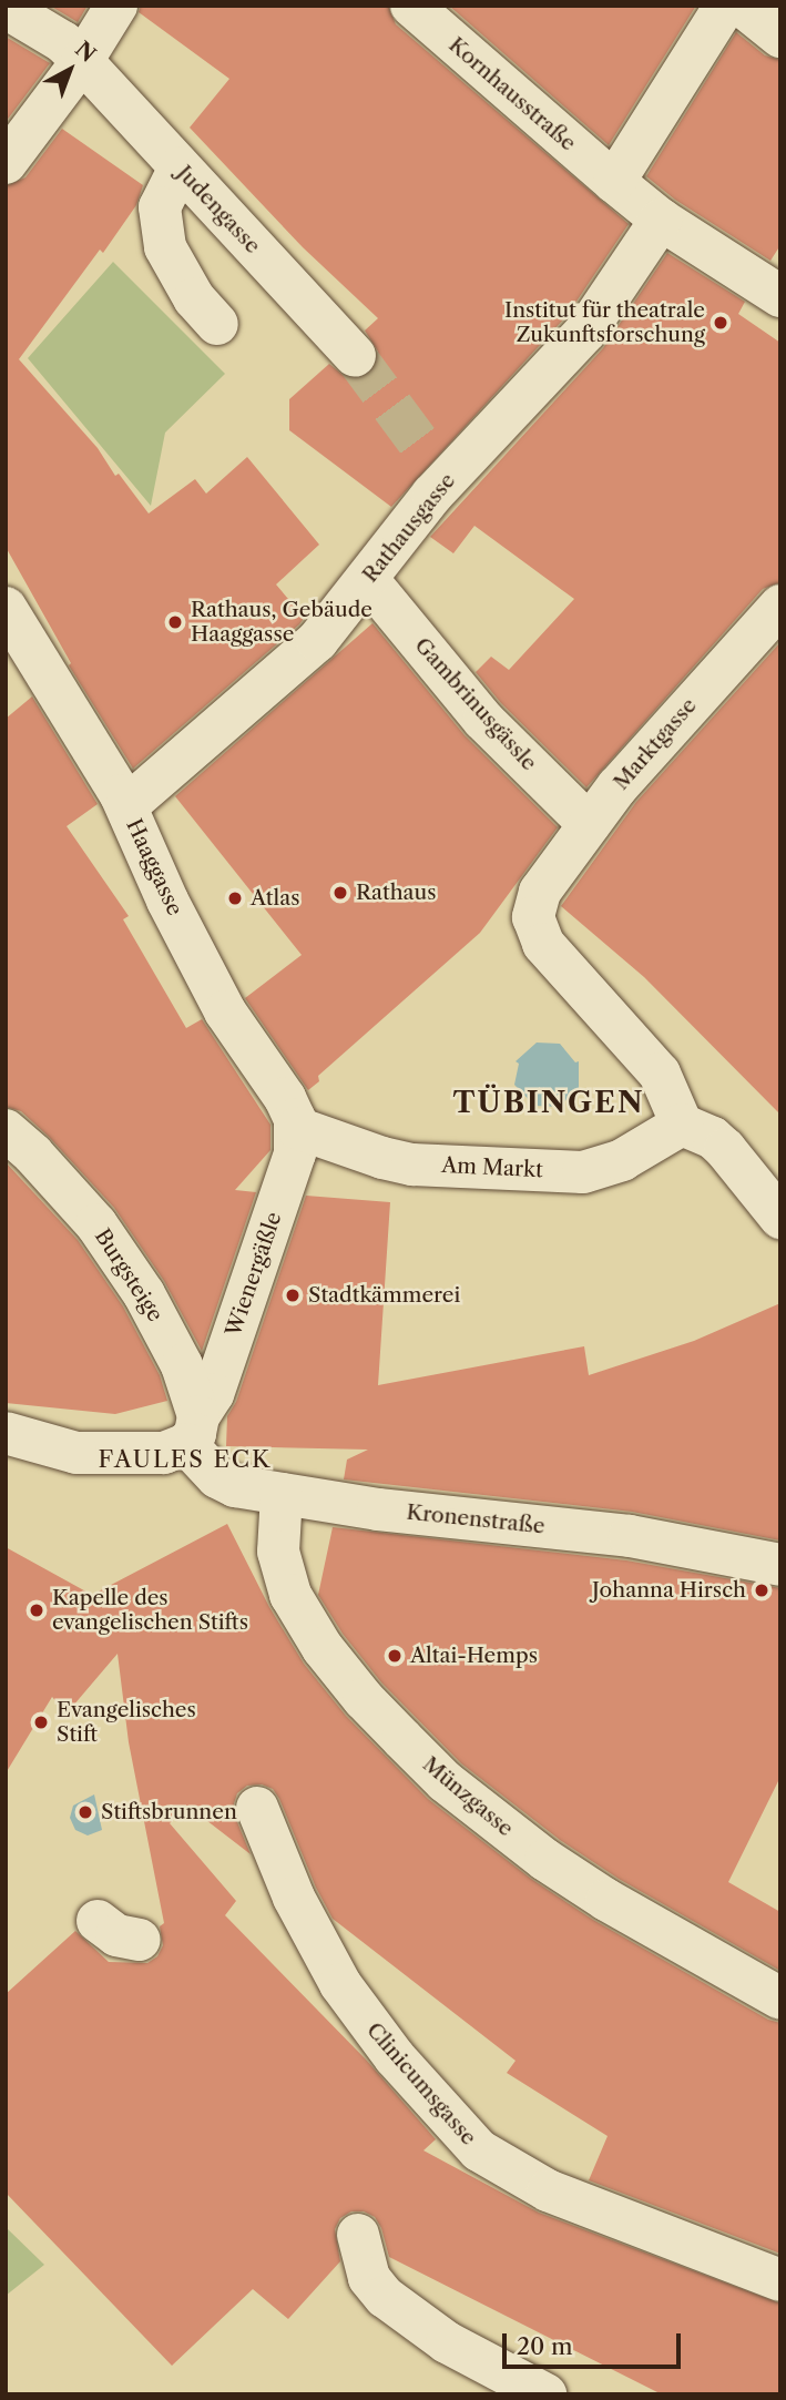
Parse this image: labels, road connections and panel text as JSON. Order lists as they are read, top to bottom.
{
  "streets": {
    "street": [
      "Kornhausstraße",
      "Judengasse",
      "Rathausgasse",
      "Gambrinusgässle",
      "Marktgasse",
      "Haaggasse",
      "Am Markt",
      "Wienergäßle",
      "Burgsteige",
      "Kronenstraße",
      "Münzgasse",
      "Clinicumsgasse"
    ]
  },
  "crossings": [
    ["Kornhausstraße", "Rathausgasse"],
    ["Rathausgasse", "Gambrinusgässle"],
    ["Rathausgasse", "Haaggasse"],
    ["Gambrinusgässle", "Marktgasse"],
    ["Marktgasse", "Am Markt"],
    ["Haaggasse", "Am Markt"],
    ["Haaggasse", "Wienergäßle"],
    ["Am Markt", "Wienergäßle"],
    ["Wienergäßle", "Burgsteige"],
    ["Wienergäßle", "Kronenstraße"],
    ["Burgsteige", "Kronenstraße"],
    ["Kronenstraße", "Münzgasse"]
  ],
  "districts": ["TÜBINGEN", "FAULES ECK"],
  "places": [
    "Institut für theatrale Zukunftsforschung",
    "Rathaus, Gebäude Haaggasse",
    "Rathaus",
    "Atlas",
    "Stadtkämmerei",
    "Johanna Hirsch",
    "Kapelle des evangelischen Stifts",
    "Altai-Hemps",
    "Evangelisches Stift",
    "Stiftsbrunnen"
  ],
  "scale_bar": "20 m",
  "north": "top right"
}
